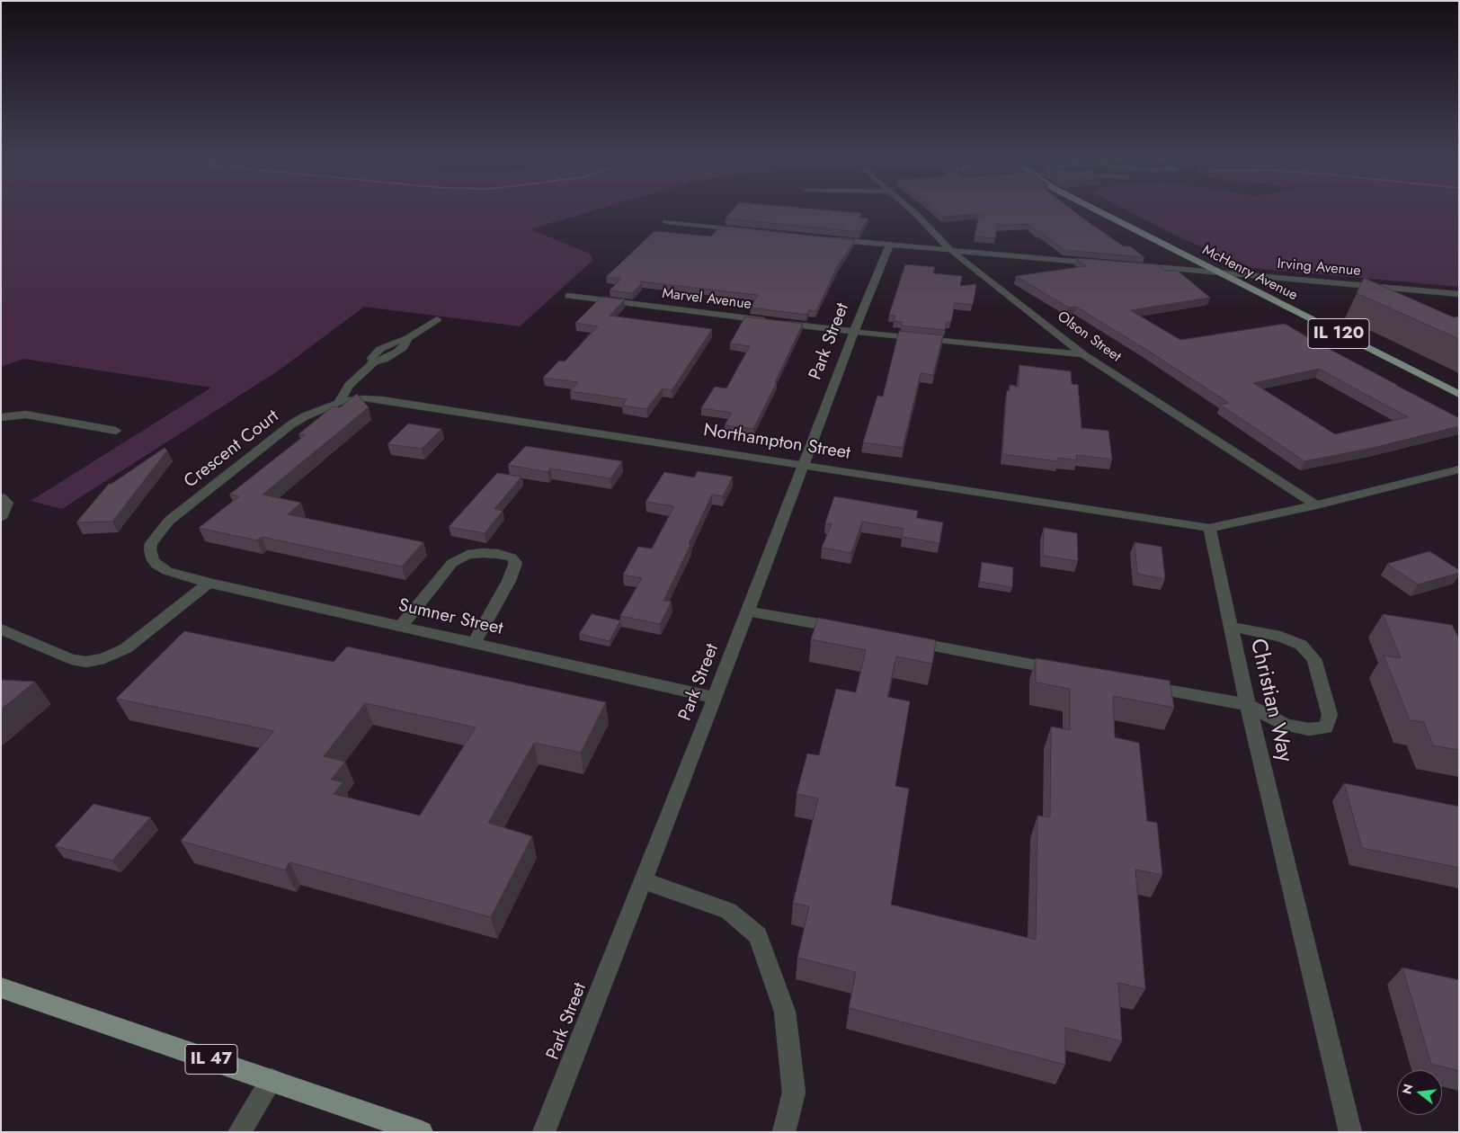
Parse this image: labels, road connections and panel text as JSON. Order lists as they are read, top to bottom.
{
  "streets": {
    "main road": ["McHenry Avenue", "IL 120", "IL 47"],
    "street": [
      "Irving Avenue",
      "Marvel Avenue",
      "Olson Street",
      "Park Street",
      "Northampton Street",
      "Crescent Court",
      "Sumner Street",
      "Christian Way"
    ]
  },
  "crossings": [
    ["Irving Avenue", "McHenry Avenue"],
    ["Marvel Avenue", "Olson Street"],
    ["Marvel Avenue", "Park Street"],
    ["Park Street", "Northampton Street"],
    ["Park Street", "Sumner Street"],
    ["Northampton Street", "Crescent Court"],
    ["Northampton Street", "Christian Way"],
    ["Crescent Court", "Sumner Street"]
  ],
  "north": "left"
}
